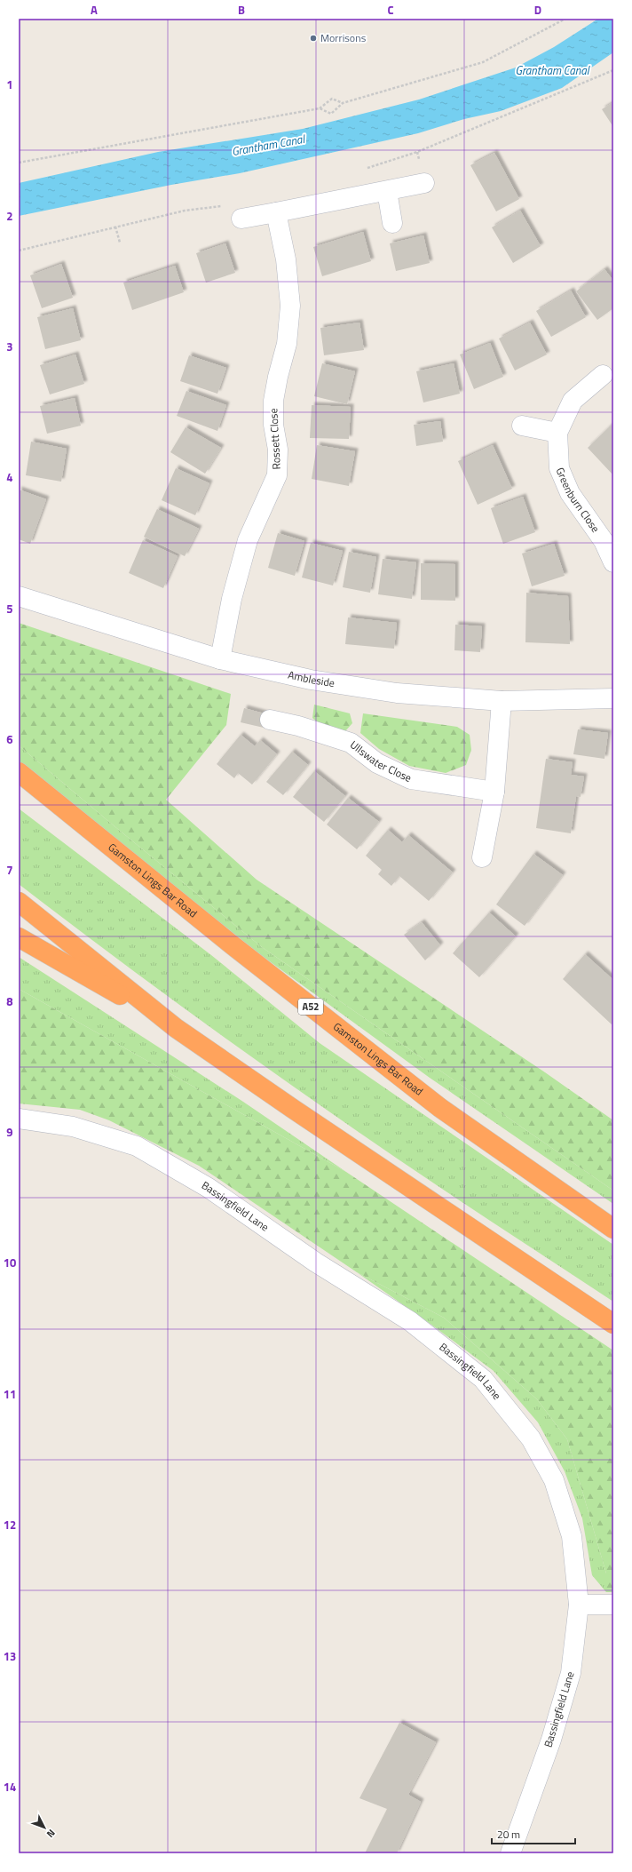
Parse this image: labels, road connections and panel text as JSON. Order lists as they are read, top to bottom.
{
  "streets": {
    "highway": ["Gamston Lings Bar Road", "A52"],
    "street": [
      "Rossett Close",
      "Greenburn Close",
      "Ambleside",
      "Ullswater Close",
      "Bassingfield Lane"
    ]
  },
  "crossings": [
    ["Rossett Close", "Ambleside"]
  ],
  "water": ["Grantham Canal"],
  "places": ["Morrisons"],
  "scale_bar": "20 m",
  "north": "bottom right",
  "grid": {
    "columns": [
      "A",
      "B",
      "C",
      "D"
    ],
    "rows": [
      "1",
      "2",
      "3",
      "4",
      "5",
      "6",
      "7",
      "8",
      "9",
      "10",
      "11",
      "12",
      "13",
      "14"
    ]
  }
}
